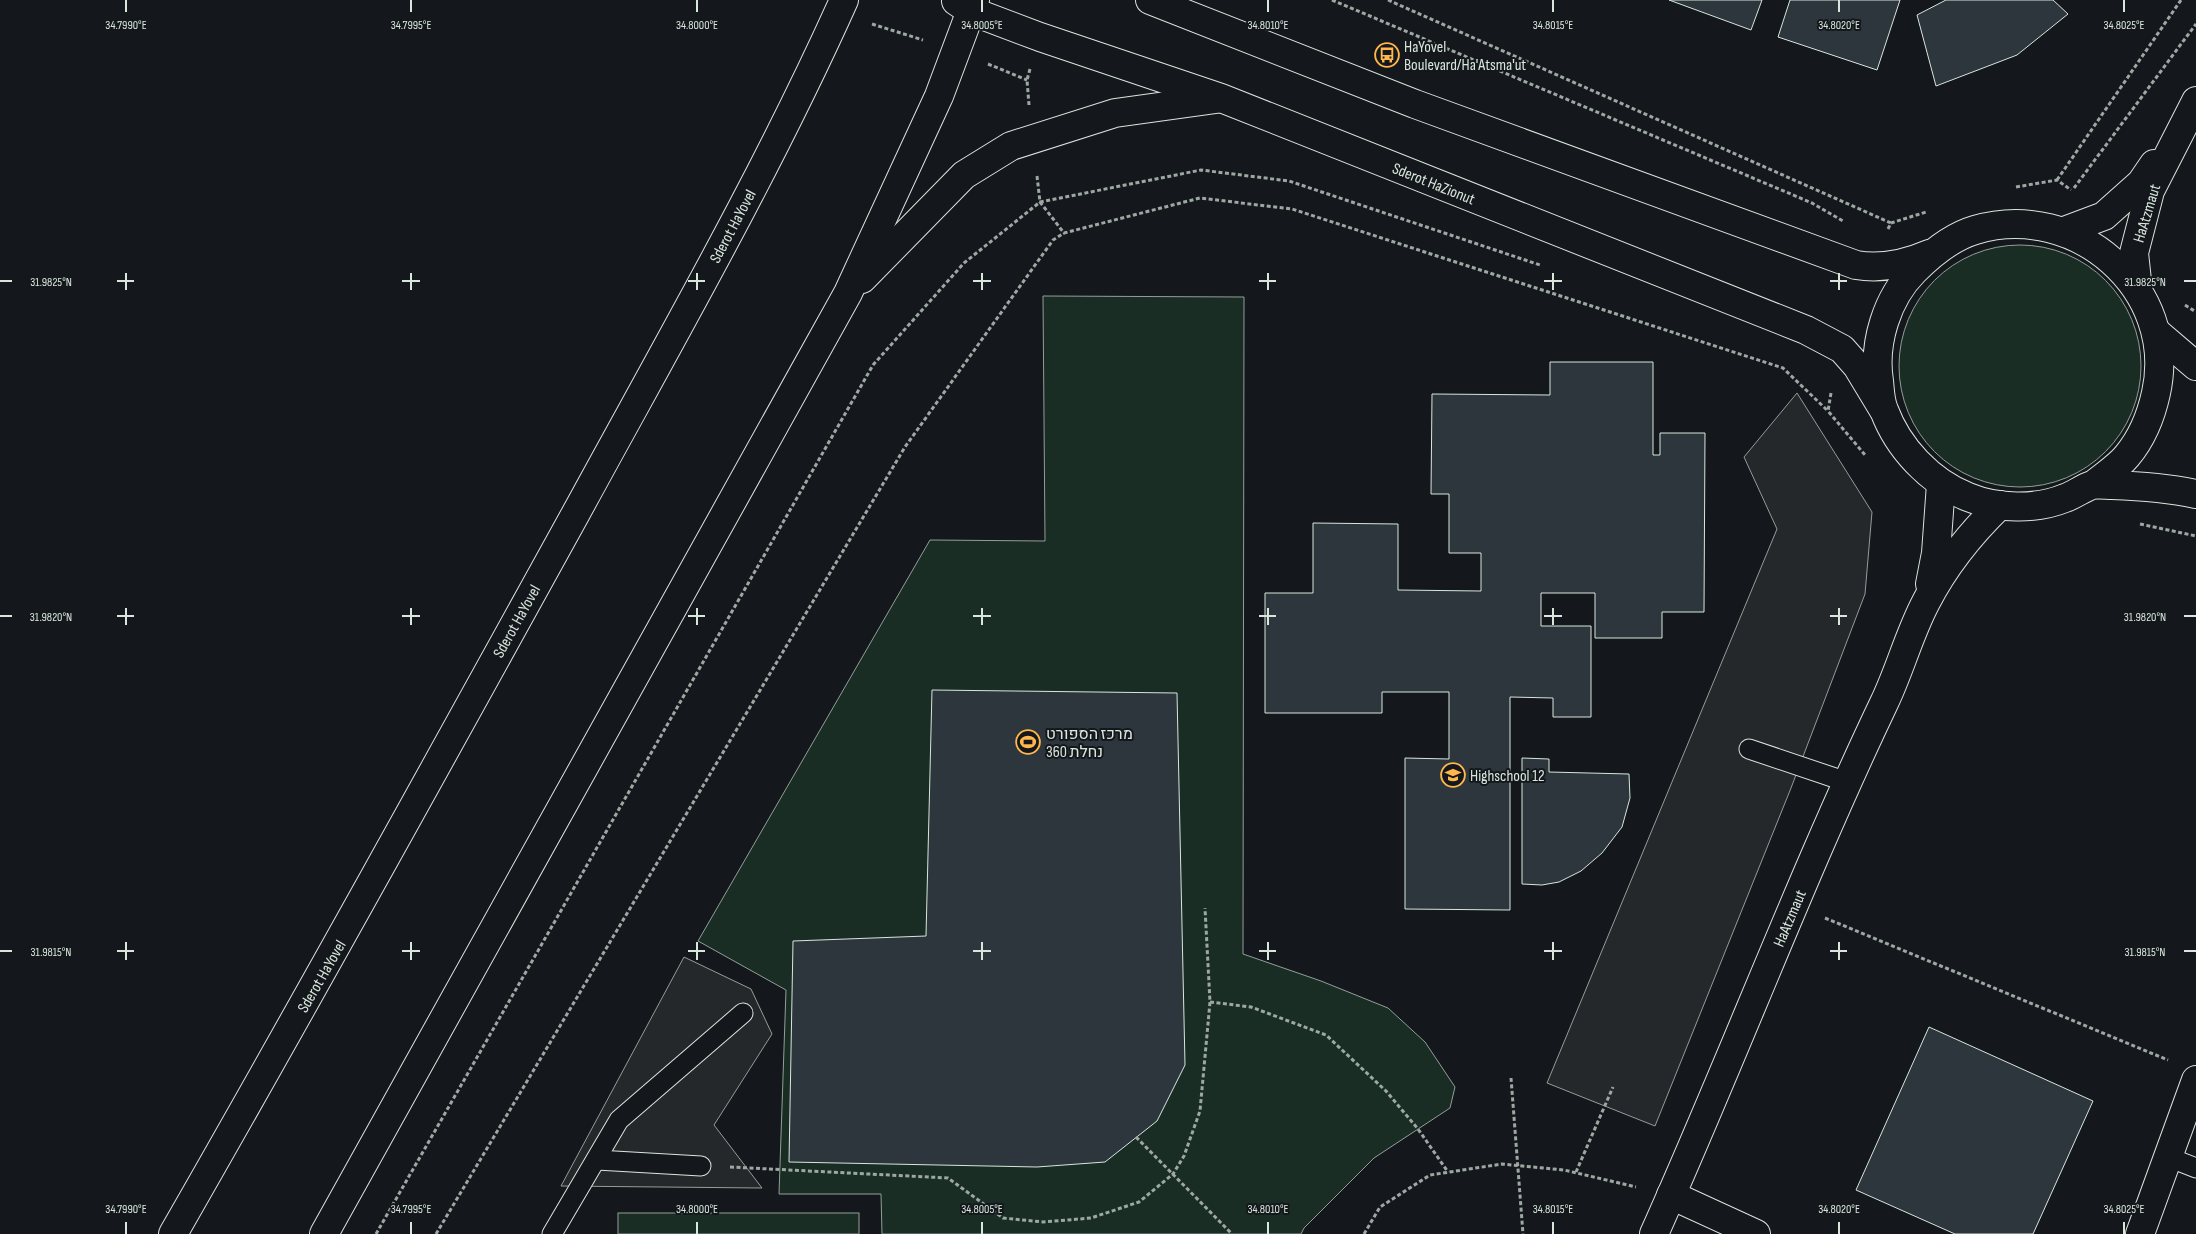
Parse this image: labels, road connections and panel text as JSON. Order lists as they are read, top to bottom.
{
  "streets": {
    "street": ["Sderot HaZionut", "HaAtzmaut", "Sderot HaYovel"]
  },
  "crossings": [
    ["Sderot HaZionut", "HaAtzmaut"]
  ],
  "places": {
    "bus stop": ["HaYovel Boulevard/Ha'Atsma'ut"],
    "sports": ["מרכז הספורט 360 נחלת"],
    "school or university": ["Highschool 12"]
  },
  "coordinates": [
    "34.7990°E",
    "34.7995°E",
    "34.8000°E",
    "34.8005°E",
    "34.8010°E",
    "34.8015°E",
    "34.8020°E",
    "34.8025°E",
    "31.9825°N",
    "31.9820°N",
    "31.9815°N"
  ]
}
